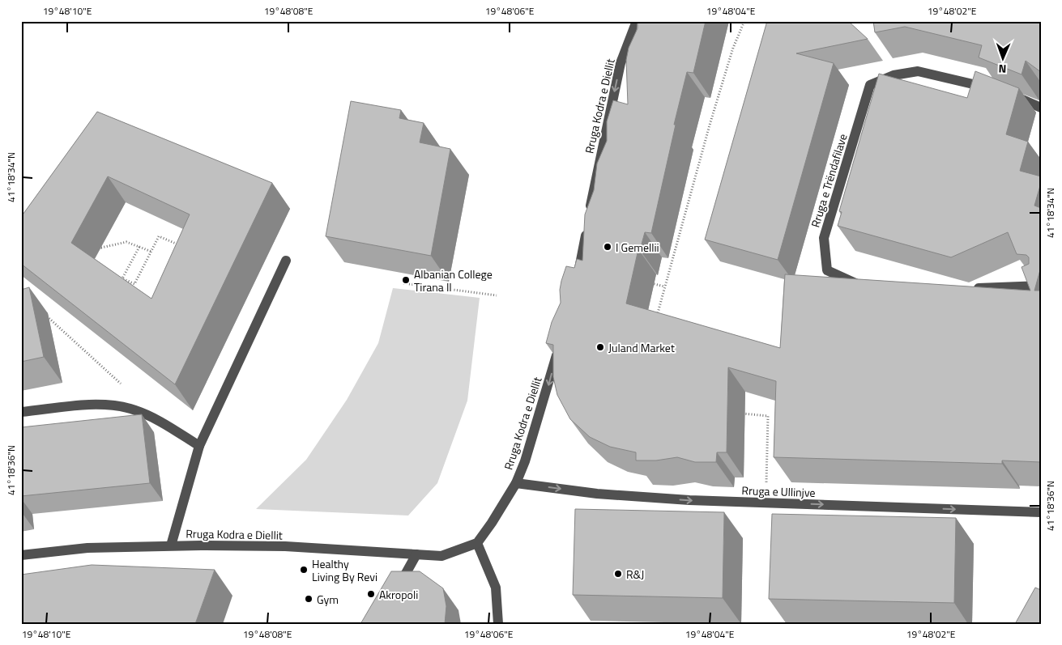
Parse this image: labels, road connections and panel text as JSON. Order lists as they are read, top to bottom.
{
  "streets": {
    "street": ["Rruga Kodra e Diellit", "Rruga e Trëndafilave", "Rruga e Ullinjve"]
  },
  "crossings": [
    ["Rruga Kodra e Diellit", "Rruga e Ullinjve"]
  ],
  "one_way": ["Rruga Kodra e Diellit", "Rruga e Ullinjve"],
  "places": [
    "I Gemellii",
    "Albanian College Tirana II",
    "Juland Market",
    "Healthy Living By Revi",
    "R&J",
    "Akropoli",
    "Gym"
  ],
  "north": "bottom",
  "coordinates": [
    "19°48'10\"E",
    "19°48'08\"E",
    "19°48'06\"E",
    "19°48'04\"E",
    "19°48'02\"E",
    "41°18'34\"N",
    "41°18'36\"N"
  ]
}
